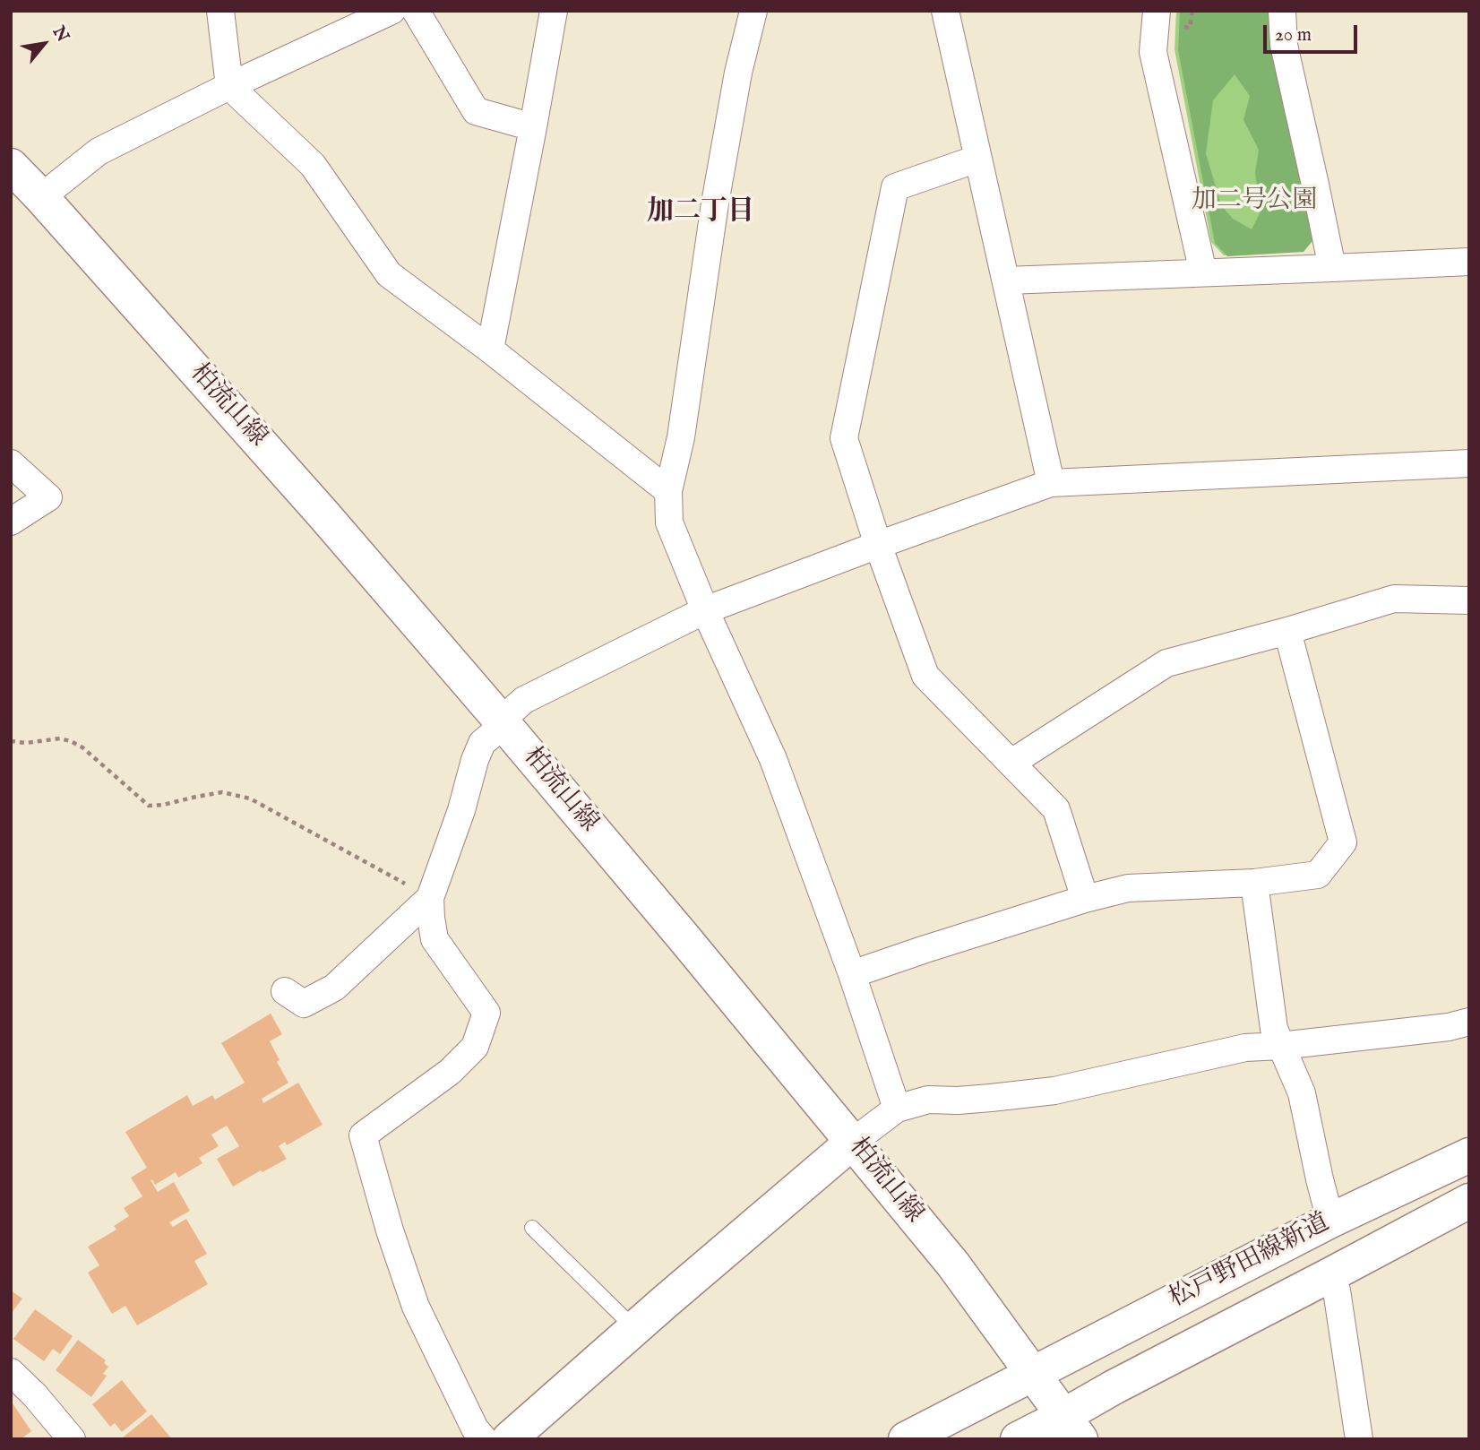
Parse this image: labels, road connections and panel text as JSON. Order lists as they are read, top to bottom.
{
  "streets": {
    "main road": ["柏流山線", "松戸野田線新道"]
  },
  "crossings": [
    ["柏流山線", "松戸野田線新道"]
  ],
  "districts": ["加二丁目"],
  "parks": ["加二号公園"],
  "scale_bar": "20 m",
  "north": "top right"
}
